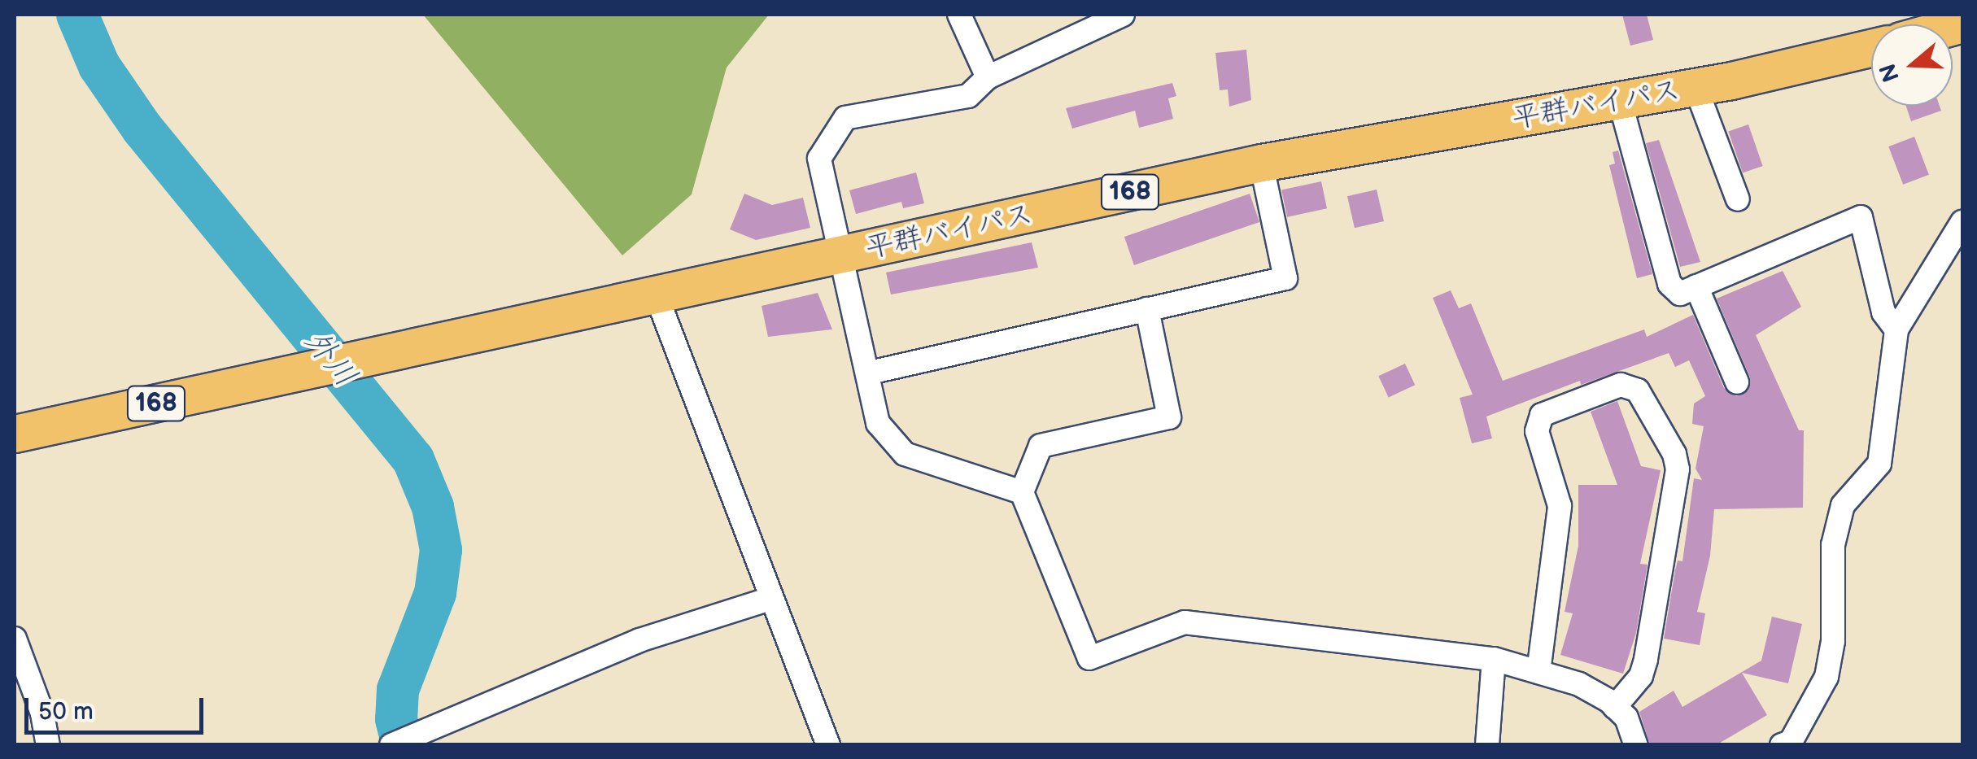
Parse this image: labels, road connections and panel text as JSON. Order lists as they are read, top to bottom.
{
  "streets": {
    "highway": ["平群バイパス", "168"]
  },
  "water": ["外川"],
  "scale_bar": "50 m",
  "north": "left"
}
